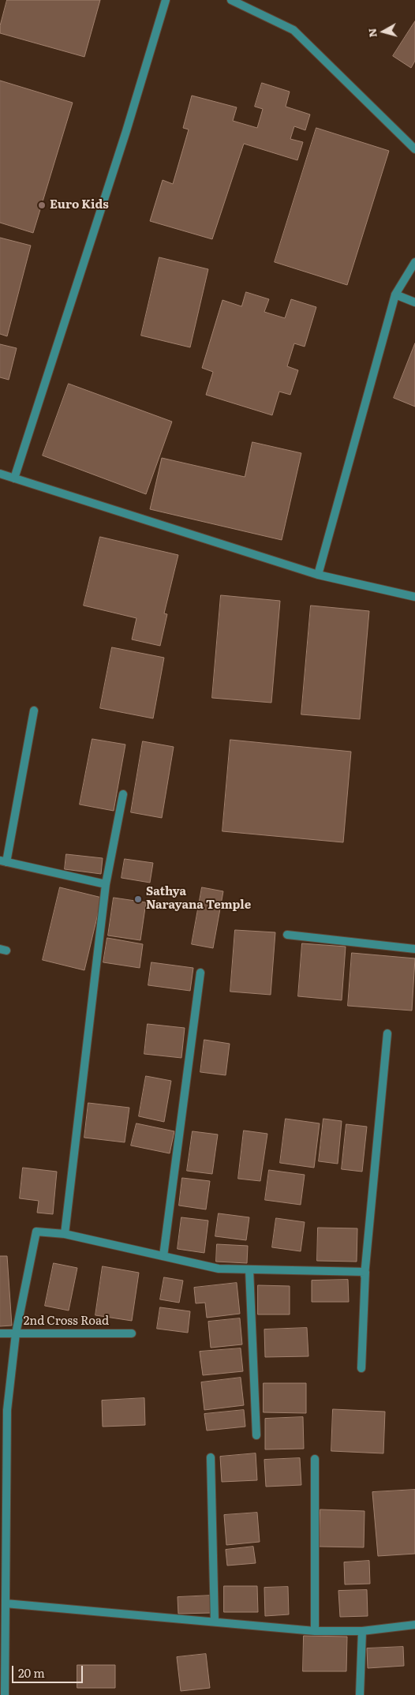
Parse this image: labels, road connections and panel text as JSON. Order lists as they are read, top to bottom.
{
  "streets": {
    "street": ["2nd Cross Road"]
  },
  "places": ["Euro Kids", "Sathya Narayana Temple"],
  "scale_bar": "20 m",
  "north": "left"
}
